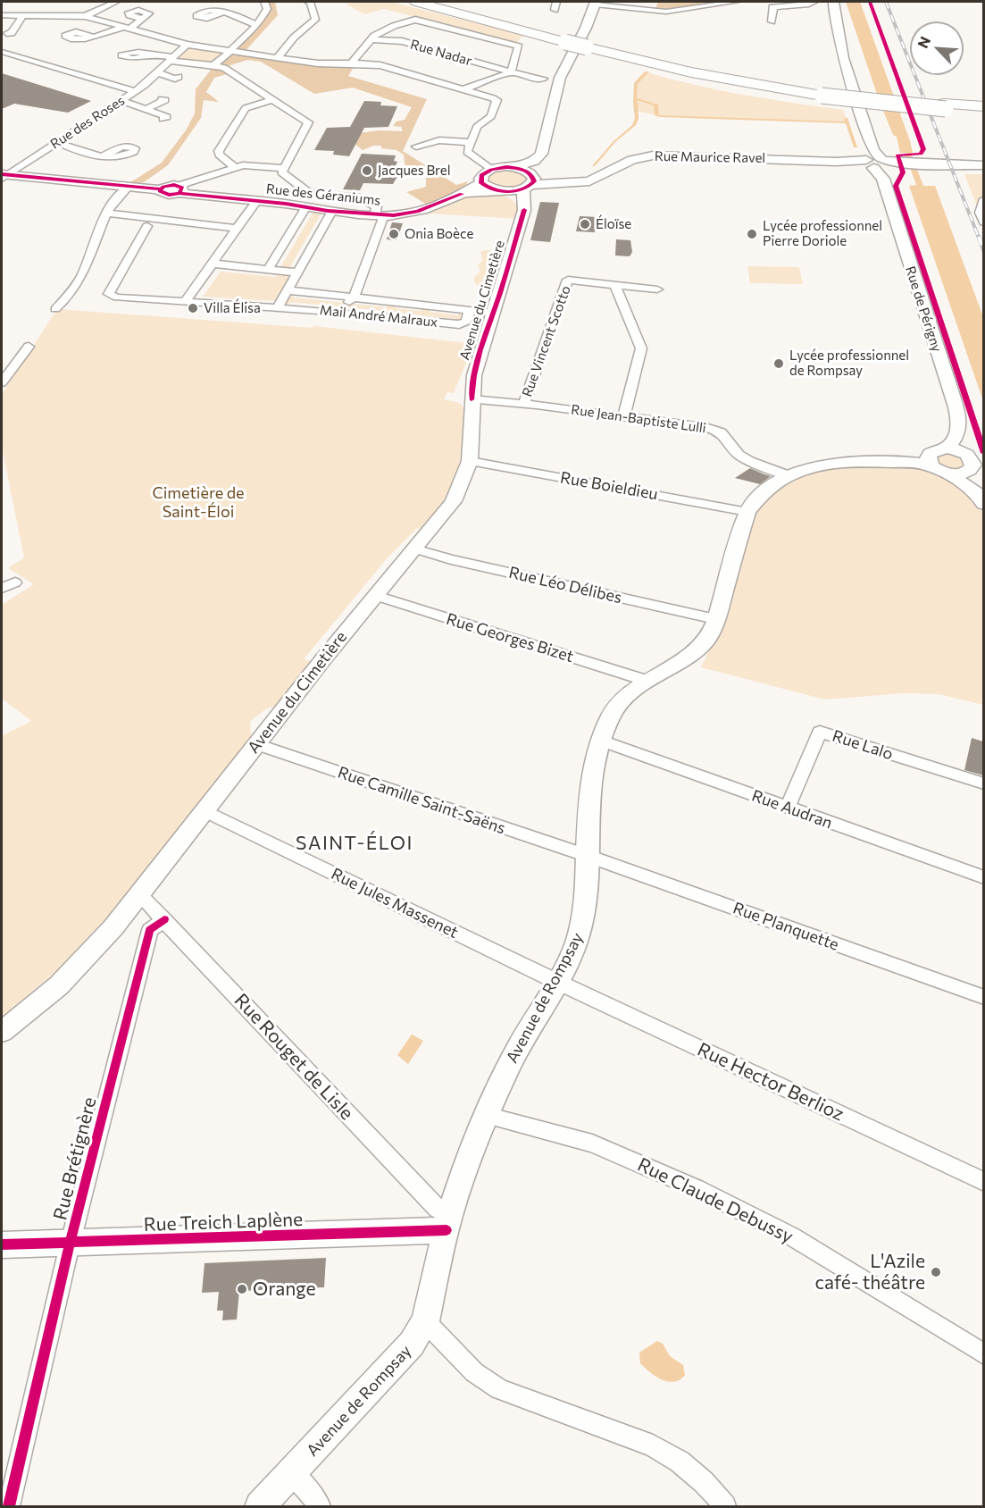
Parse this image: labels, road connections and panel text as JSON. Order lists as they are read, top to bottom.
{
  "streets": {
    "street": [
      "Rue Nadar",
      "Rue des Roses",
      "Rue Maurice Ravel",
      "Rue des Géraniums",
      "Avenue du Cimetière",
      "Rue de Périgny",
      "Mail André Malraux",
      "Rue Vincent Scotto",
      "Rue Jean-Baptiste Lulli",
      "Rue Boieldieu",
      "Rue Léo Délibes",
      "Rue Georges Bizet",
      "Rue Lalo",
      "Rue Camille Saint-Saëns",
      "Rue Audran",
      "Rue Jules Massenet",
      "Rue Planquette",
      "Avenue de Rompsay",
      "Rue Rouget de Lisle",
      "Rue Hector Berlioz",
      "Rue Brétignère",
      "Rue Claude Debussy",
      "Rue Treich Laplène"
    ]
  },
  "crossings": [
    ["Rue Maurice Ravel", "Rue des Géraniums"],
    ["Rue Maurice Ravel", "Avenue du Cimetière"],
    ["Rue Maurice Ravel", "Rue de Périgny"],
    ["Avenue du Cimetière", "Mail André Malraux"],
    ["Avenue du Cimetière", "Rue Jean-Baptiste Lulli"],
    ["Avenue du Cimetière", "Rue Boieldieu"],
    ["Avenue du Cimetière", "Rue Léo Délibes"],
    ["Avenue du Cimetière", "Rue Georges Bizet"],
    ["Avenue du Cimetière", "Rue Camille Saint-Saëns"],
    ["Avenue du Cimetière", "Rue Jules Massenet"],
    ["Avenue du Cimetière", "Rue Rouget de Lisle"],
    ["Rue de Périgny", "Avenue de Rompsay"],
    ["Rue Vincent Scotto", "Rue Jean-Baptiste Lulli"],
    ["Rue Jean-Baptiste Lulli", "Avenue de Rompsay"],
    ["Rue Boieldieu", "Avenue de Rompsay"],
    ["Rue Léo Délibes", "Avenue de Rompsay"],
    ["Rue Georges Bizet", "Avenue de Rompsay"],
    ["Rue Lalo", "Rue Audran"],
    ["Rue Camille Saint-Saëns", "Rue Planquette"],
    ["Rue Camille Saint-Saëns", "Avenue de Rompsay"],
    ["Rue Audran", "Avenue de Rompsay"],
    ["Rue Jules Massenet", "Avenue de Rompsay"],
    ["Rue Jules Massenet", "Rue Hector Berlioz"],
    ["Rue Planquette", "Avenue de Rompsay"],
    ["Avenue de Rompsay", "Rue Rouget de Lisle"],
    ["Avenue de Rompsay", "Rue Hector Berlioz"],
    ["Avenue de Rompsay", "Rue Claude Debussy"],
    ["Avenue de Rompsay", "Rue Treich Laplène"],
    ["Rue Rouget de Lisle", "Rue Brétignère"],
    ["Rue Rouget de Lisle", "Rue Treich Laplène"],
    ["Rue Brétignère", "Rue Treich Laplène"]
  ],
  "districts": ["SAINT-ÉLOI"],
  "parks": ["Cimetière de Saint-Éloi"],
  "places": [
    "Jacques Brel",
    "Éloïse",
    "Onia Boèce",
    "Lycée professionnel Pierre Doriole",
    "Villa Élisa",
    "Lycée professionnel de Rompsay",
    "L'Azile café- théâtre",
    "Orange"
  ],
  "north": "top left"
}
